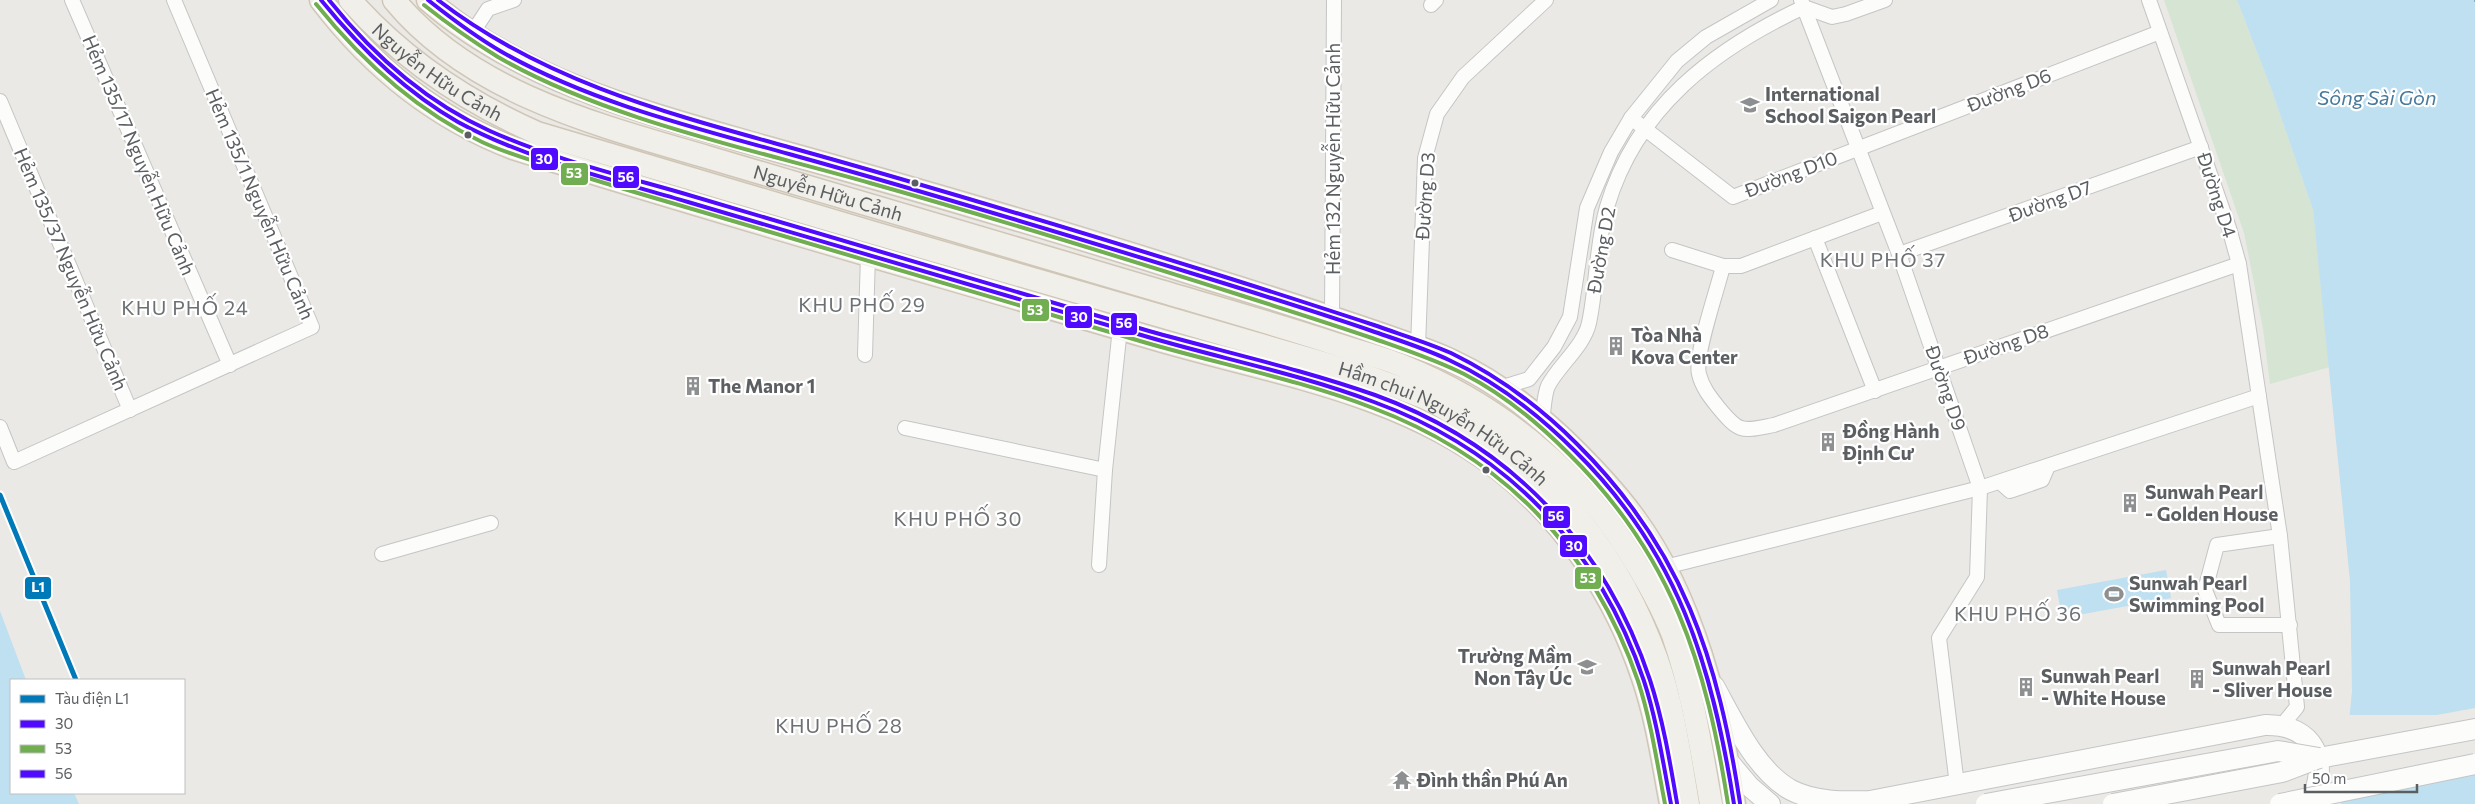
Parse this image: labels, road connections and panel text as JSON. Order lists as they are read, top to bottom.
{
  "streets": {
    "main road": ["Nguyễn Hữu Cảnh", "Hầm chui Nguyễn Hữu Cảnh"],
    "street": [
      "Đường D6",
      "Hẻm 135/17 Nguyễn Hữu Cảnh",
      "Hẻm 132 Nguyễn Hữu Cảnh",
      "Đường D10",
      "Đường D4",
      "Đường D3",
      "Đường D7",
      "Hẻm 135/1 Nguyễn Hữu Cảnh",
      "Đường D2",
      "Hẻm 135/37 Nguyễn Hữu Cảnh",
      "Đường D8",
      "Đường D9"
    ]
  },
  "crossings": [
    ["Nguyễn Hữu Cảnh", "Hẻm 132 Nguyễn Hữu Cảnh"],
    ["Nguyễn Hữu Cảnh", "Đường D3"],
    ["Nguyễn Hữu Cảnh", "Đường D2"],
    ["Nguyễn Hữu Cảnh", "Hầm chui Nguyễn Hữu Cảnh"],
    ["Đường D6", "Đường D10"],
    ["Đường D6", "Đường D4"],
    ["Đường D6", "Đường D9"],
    ["Hẻm 135/17 Nguyễn Hữu Cảnh", "Hẻm 135/1 Nguyễn Hữu Cảnh"],
    ["Đường D10", "Đường D2"],
    ["Đường D10", "Đường D9"],
    ["Đường D4", "Đường D7"],
    ["Đường D4", "Đường D8"],
    ["Đường D7", "Đường D9"],
    ["Hẻm 135/1 Nguyễn Hữu Cảnh", "Hẻm 135/37 Nguyễn Hữu Cảnh"],
    ["Đường D2", "Đường D9"],
    ["Đường D8", "Đường D9"]
  ],
  "districts": [
    "KHU PHỐ 37",
    "KHU PHỐ 29",
    "KHU PHỐ 24",
    "KHU PHỐ 30",
    "KHU PHỐ 36",
    "KHU PHỐ 28"
  ],
  "water": ["Sông Sài Gòn"],
  "places": {
    "school or university": ["International School Saigon Pearl", "Trường Mầm Non Tây Úc"],
    "building": [
      "Tòa Nhà Kova Center",
      "The Manor 1",
      "Đồng Hành Định Cư",
      "Sunwah Pearl - Golden House",
      "Sunwah Pearl - Sliver House",
      "Sunwah Pearl - White House"
    ],
    "sports": ["Sunwah Pearl Swimming Pool"],
    "temple": ["Đình thần Phú An"]
  },
  "lines": [
    "transit line 30",
    "transit line 56",
    "transit line 53",
    "metro line L1"
  ],
  "legend": [
    "Tàu điện L1",
    "30",
    "53",
    "56"
  ],
  "scale_bar": "50 m"
}
